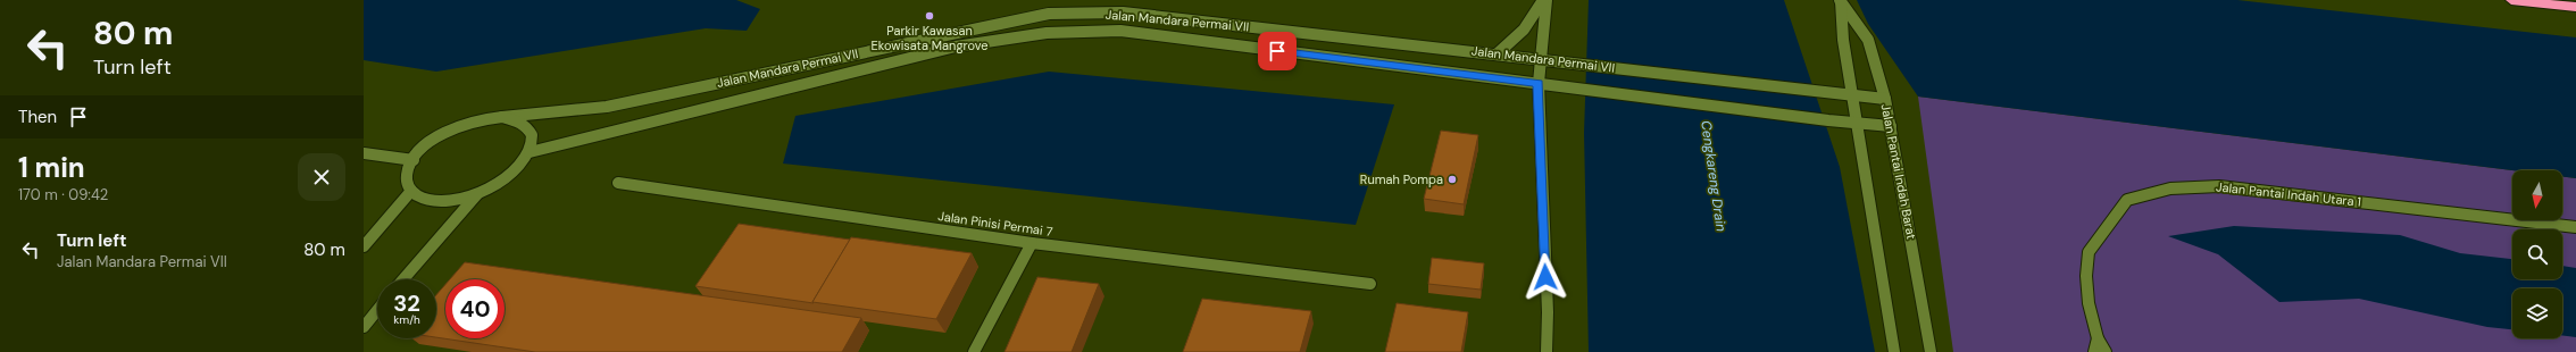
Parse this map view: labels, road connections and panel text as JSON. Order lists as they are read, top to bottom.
{
  "streets": {
    "main road": [
      "Jalan Mandara Permai VII",
      "Jalan Pantai Indah Barat",
      "Jalan Pantai Indah Utara 1",
      "Jalan Pinisi Permai 7"
    ]
  },
  "crossings": [
    ["Jalan Mandara Permai VII", "Jalan Pantai Indah Barat"]
  ],
  "water": ["Cengkareng Drain"],
  "places": ["Parkir Kawasan Ekowisata Mangrove", "Rumah Pompa"],
  "north": "bottom",
  "page": {
    "turn": ["80 m", "Turn left"],
    "then": "Then",
    "heading": ["1 min", "170 m · 09:42"],
    "list": [
      {
        "name": "Turn left",
        "note": "Jalan Mandara Permai VII",
        "value": "80 m"
      }
    ],
    "speed": "32 km/h",
    "limit": "40"
  }
}
